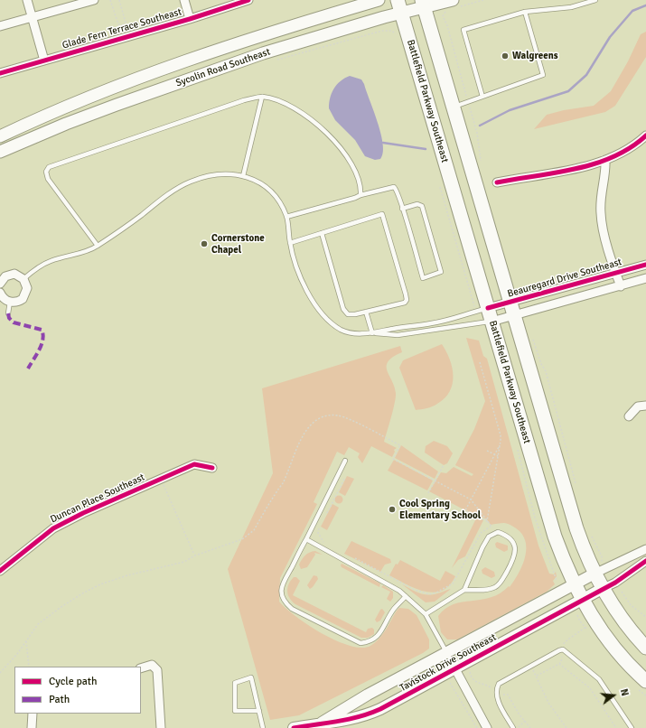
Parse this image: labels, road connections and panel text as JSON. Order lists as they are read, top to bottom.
{
  "streets": {
    "main road": ["Sycolin Road Southeast", "Battlefield Parkway Southeast"],
    "street": [
      "Glade Fern Terrace Southeast",
      "Beauregard Drive Southeast",
      "Duncan Place Southeast",
      "Tavistock Drive Southeast"
    ]
  },
  "crossings": [
    ["Sycolin Road Southeast", "Battlefield Parkway Southeast"],
    ["Battlefield Parkway Southeast", "Beauregard Drive Southeast"],
    ["Battlefield Parkway Southeast", "Tavistock Drive Southeast"]
  ],
  "places": ["Walgreens", "Cornerstone Chapel", "Cool Spring Elementary School"],
  "legend": ["Cycle path", "Path"],
  "north": "right"
}
